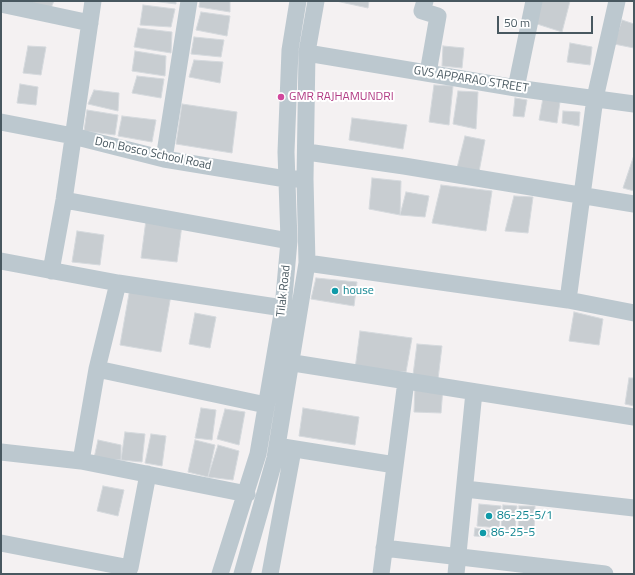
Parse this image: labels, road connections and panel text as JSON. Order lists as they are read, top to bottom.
{
  "streets": {
    "street": ["GVS APPARAO STREET", "Don Bosco School Road", "Tilak Road"]
  },
  "crossings": [
    ["GVS APPARAO STREET", "Tilak Road"],
    ["Don Bosco School Road", "Tilak Road"]
  ],
  "places": [
    "GMR RAJHAMUNDRI",
    "house",
    "86-25-5/1",
    "86-25-5"
  ],
  "scale_bar": "50 m"
}
